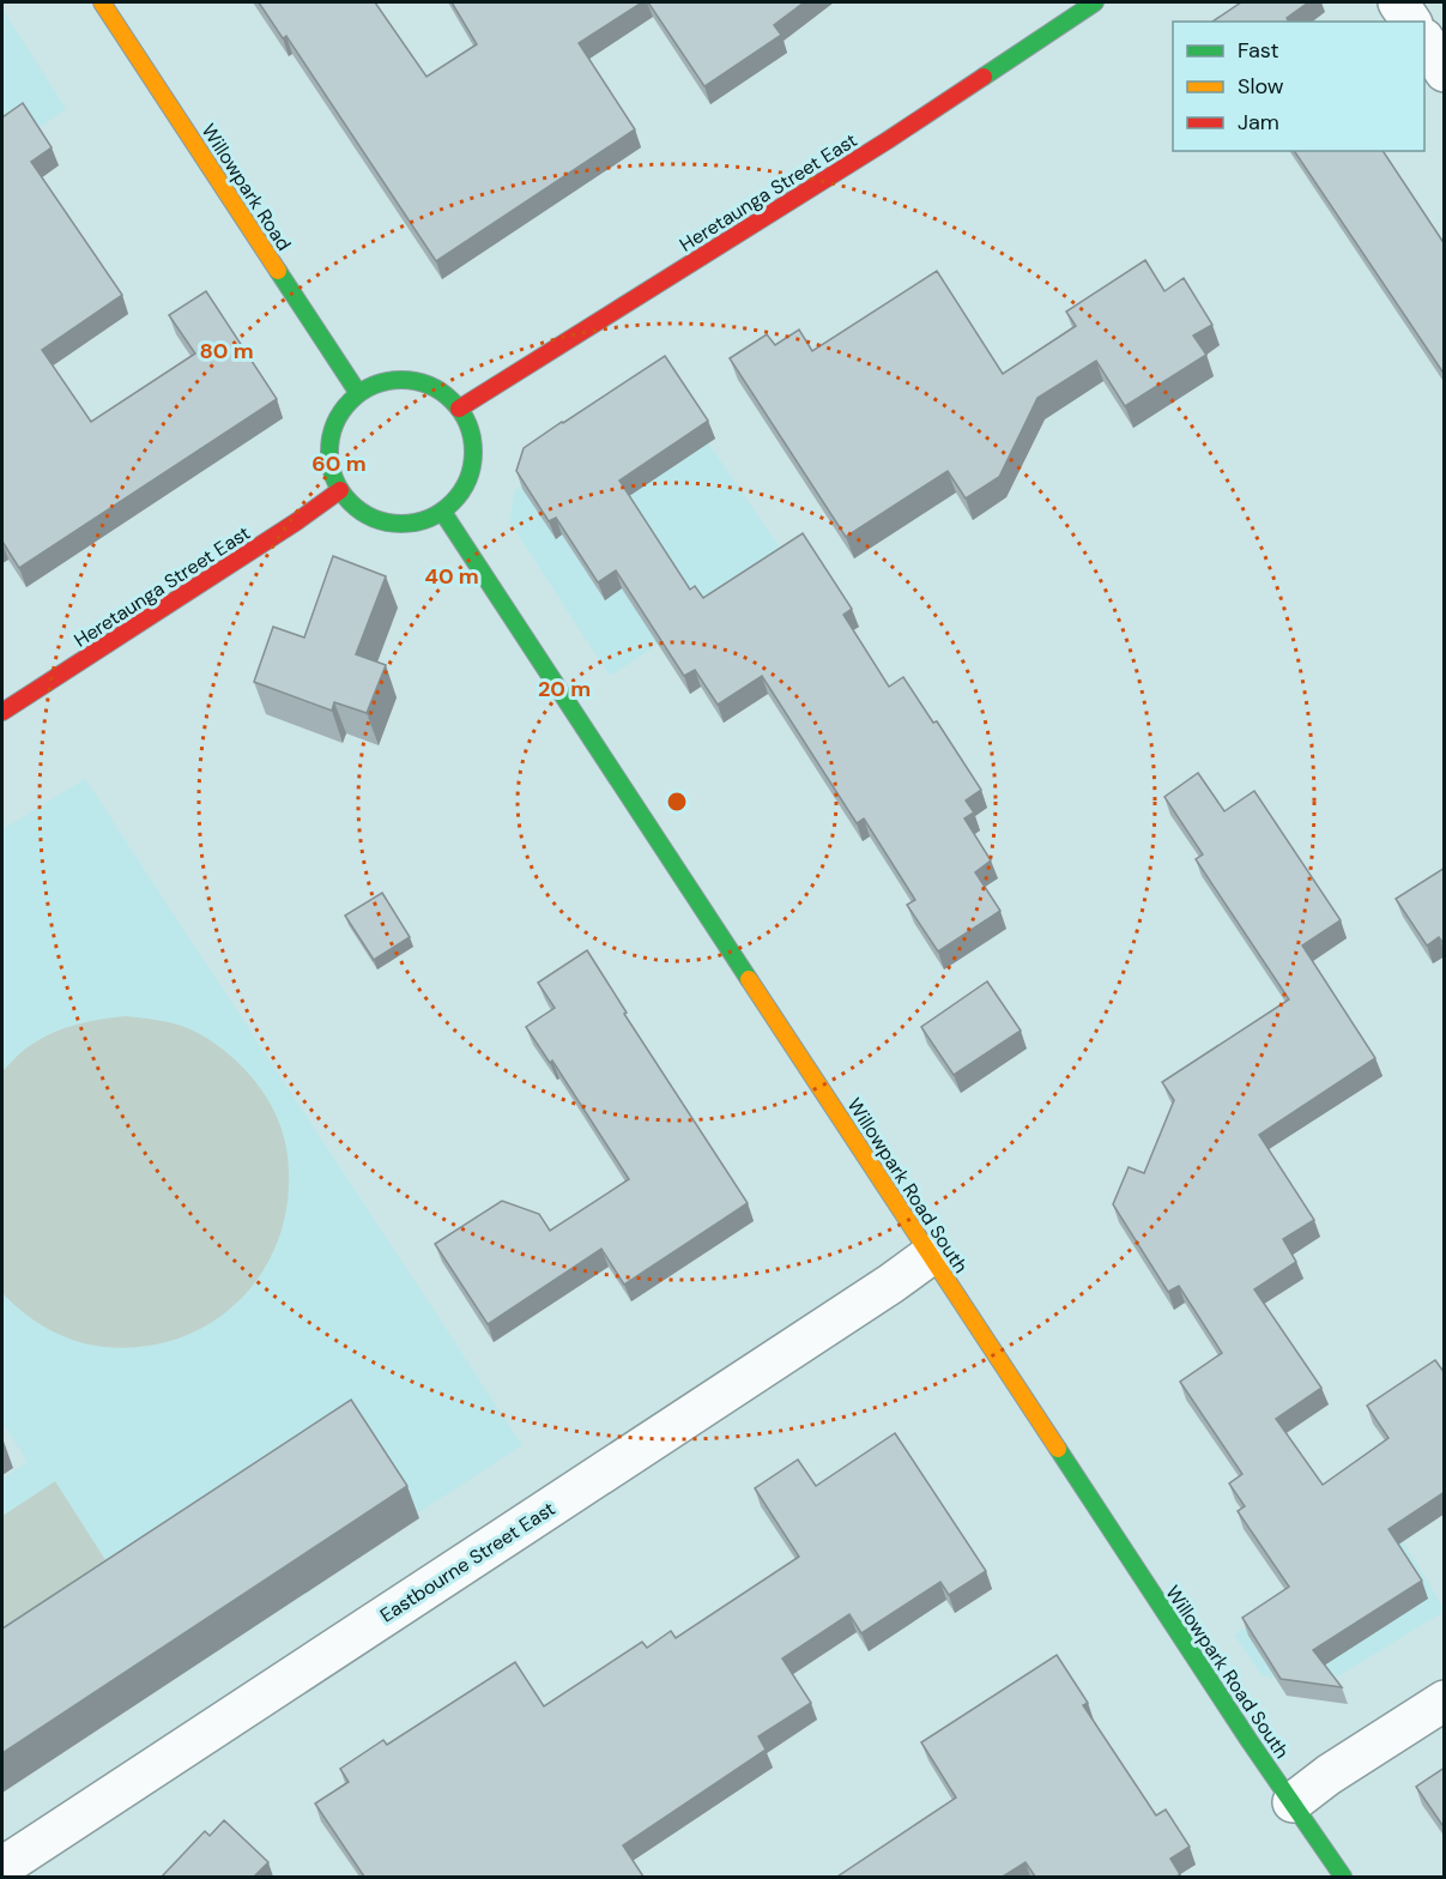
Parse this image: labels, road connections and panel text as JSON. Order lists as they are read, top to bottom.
{
  "streets": {
    "main road": ["Willowpark Road", "Heretaunga Street East", "Willowpark Road South"],
    "street": ["Eastbourne Street East"]
  },
  "crossings": [
    ["Willowpark Road", "Heretaunga Street East"],
    ["Willowpark Road", "Willowpark Road South"],
    ["Heretaunga Street East", "Willowpark Road South"],
    ["Willowpark Road South", "Eastbourne Street East"]
  ],
  "legend": ["Fast", "Slow", "Jam"],
  "rings": [
    "80 m",
    "60 m",
    "40 m",
    "20 m"
  ]
}
